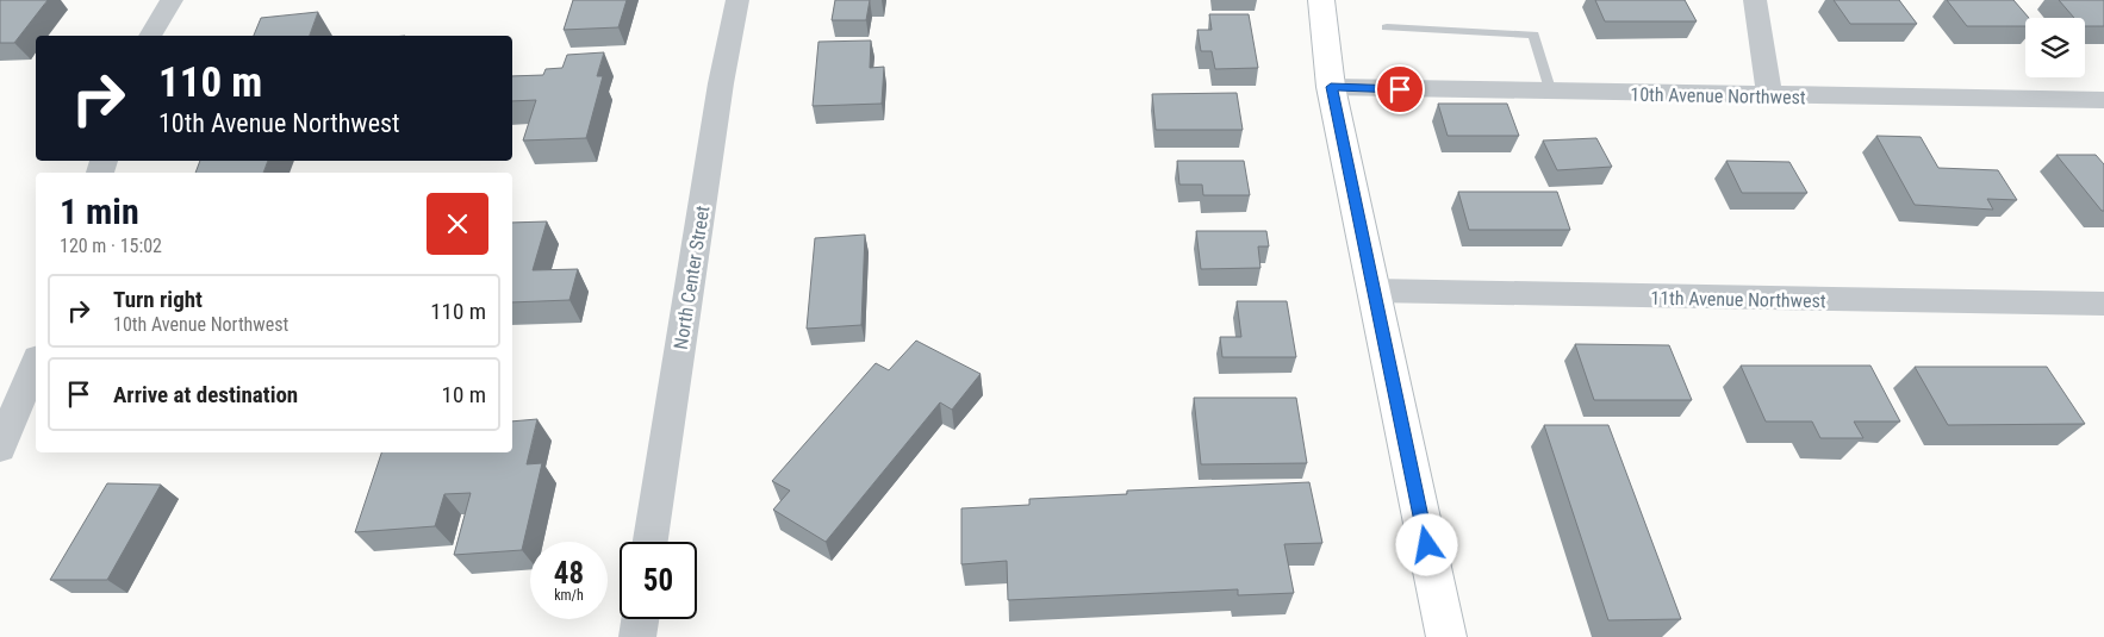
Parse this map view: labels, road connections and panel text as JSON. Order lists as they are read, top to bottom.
{
  "streets": {
    "street": ["10th Avenue Northwest", "North Center Street", "11th Avenue Northwest"]
  },
  "page": {
    "turn": ["110 m", "10th Avenue Northwest"],
    "heading": ["1 min", "120 m · 15:02"],
    "list": [
      {
        "name": "Turn right",
        "note": "10th Avenue Northwest",
        "value": "110 m"
      },
      {
        "name": "Arrive at destination",
        "value": "10 m"
      }
    ],
    "speed": "48 km/h",
    "limit": "50"
  }
}
